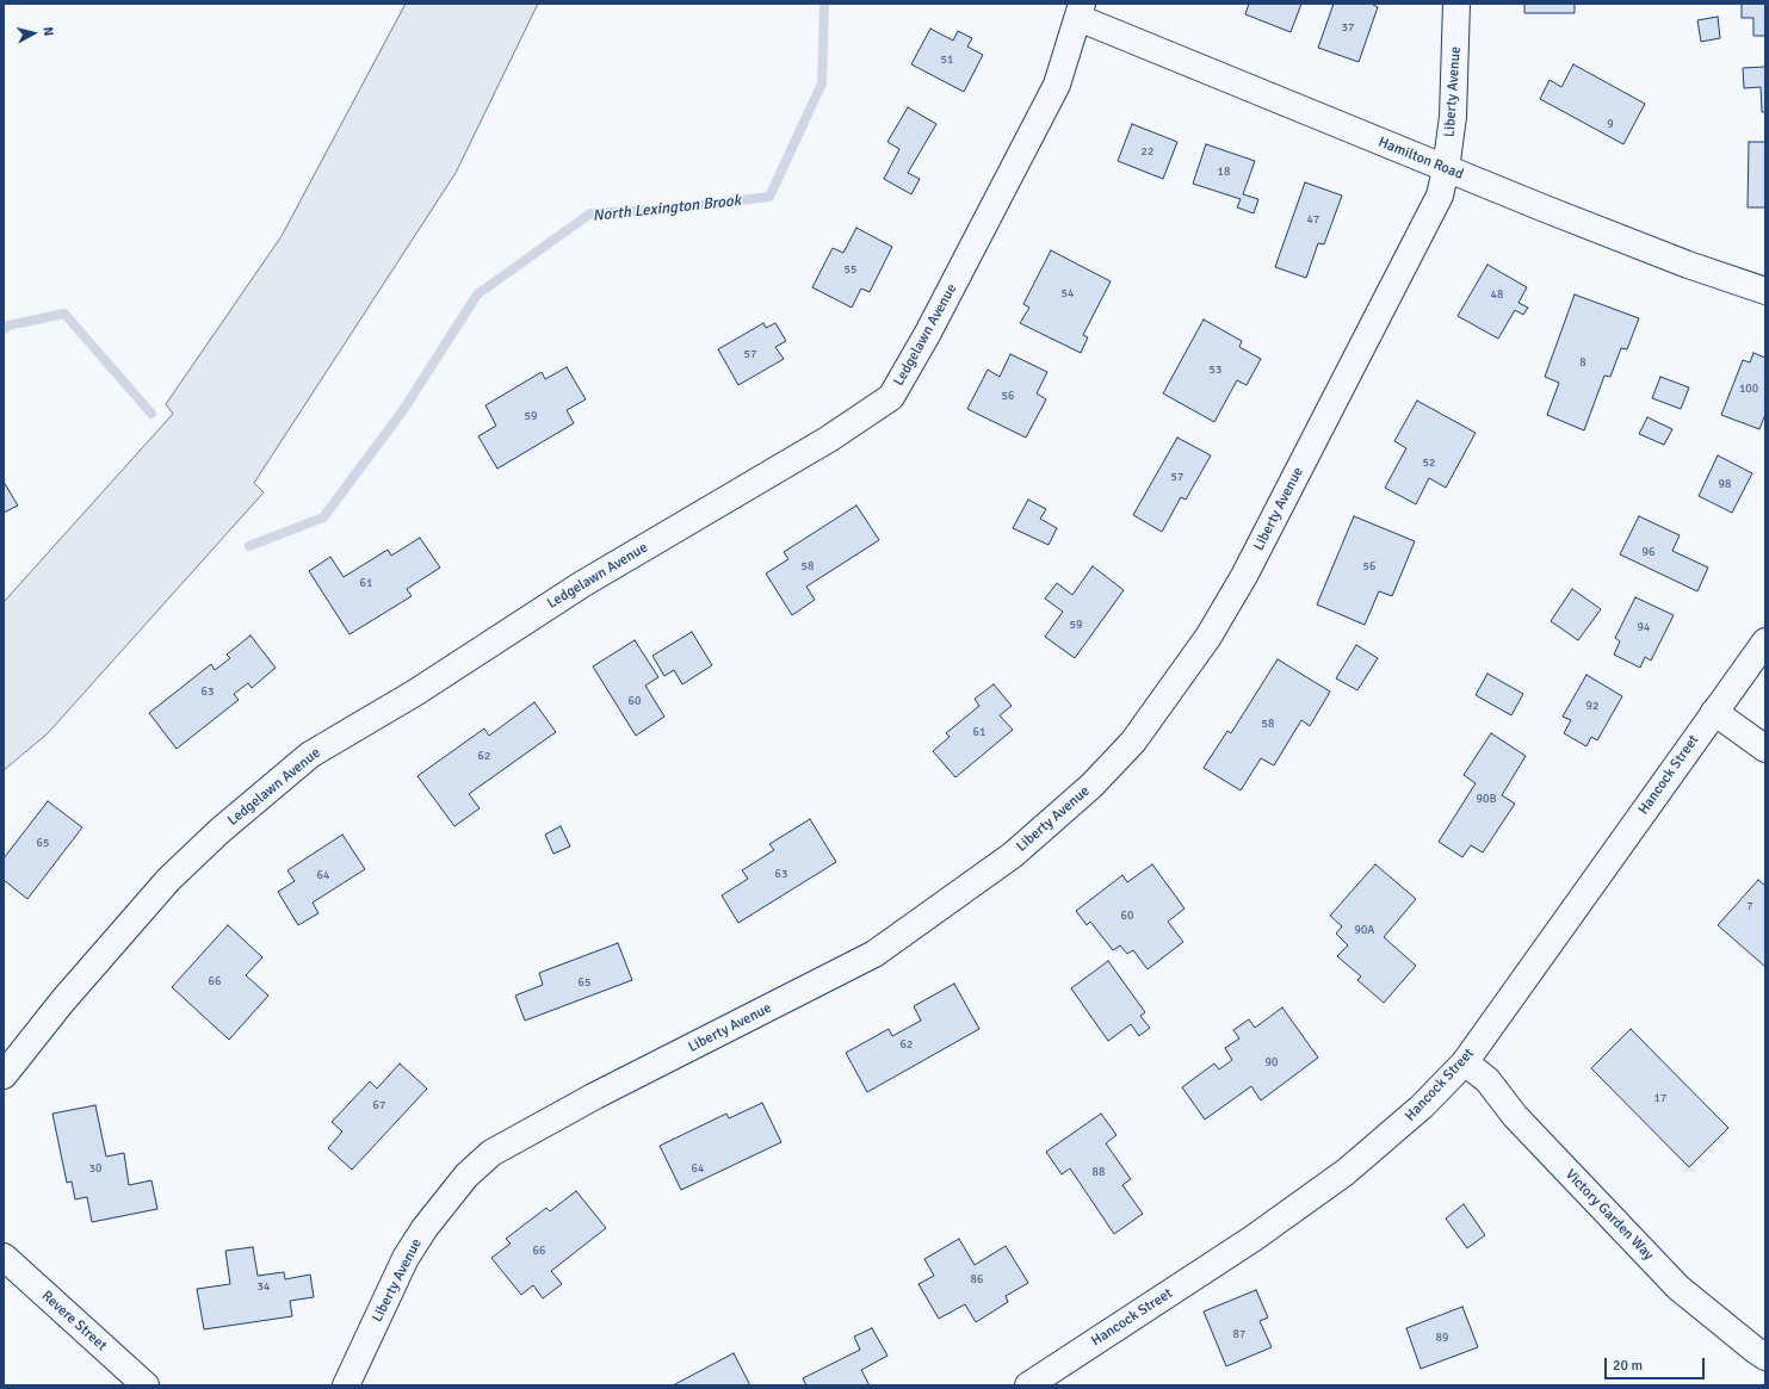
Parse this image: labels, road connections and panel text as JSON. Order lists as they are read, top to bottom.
{
  "streets": {
    "street": [
      "Liberty Avenue",
      "Hamilton Road",
      "Ledgelawn Avenue",
      "Hancock Street",
      "Victory Garden Way",
      "Revere Street"
    ]
  },
  "crossings": [
    ["Liberty Avenue", "Hamilton Road"],
    ["Hamilton Road", "Ledgelawn Avenue"],
    ["Hancock Street", "Victory Garden Way"]
  ],
  "water": ["North Lexington Brook"],
  "house_numbers": [
    "37",
    "51",
    "9",
    "22",
    "18",
    "47",
    "55",
    "54",
    "48",
    "57",
    "8",
    "53",
    "100",
    "56",
    "59",
    "52",
    "57",
    "98",
    "96",
    "58",
    "56",
    "61",
    "59",
    "94",
    "63",
    "60",
    "92",
    "58",
    "61",
    "62",
    "90B",
    "65",
    "63",
    "64",
    "7",
    "60",
    "90A",
    "66",
    "65",
    "62",
    "90",
    "17",
    "67",
    "30",
    "64",
    "88",
    "66",
    "86",
    "34",
    "87",
    "89"
  ],
  "scale_bar": "20 m",
  "north": "right"
}
